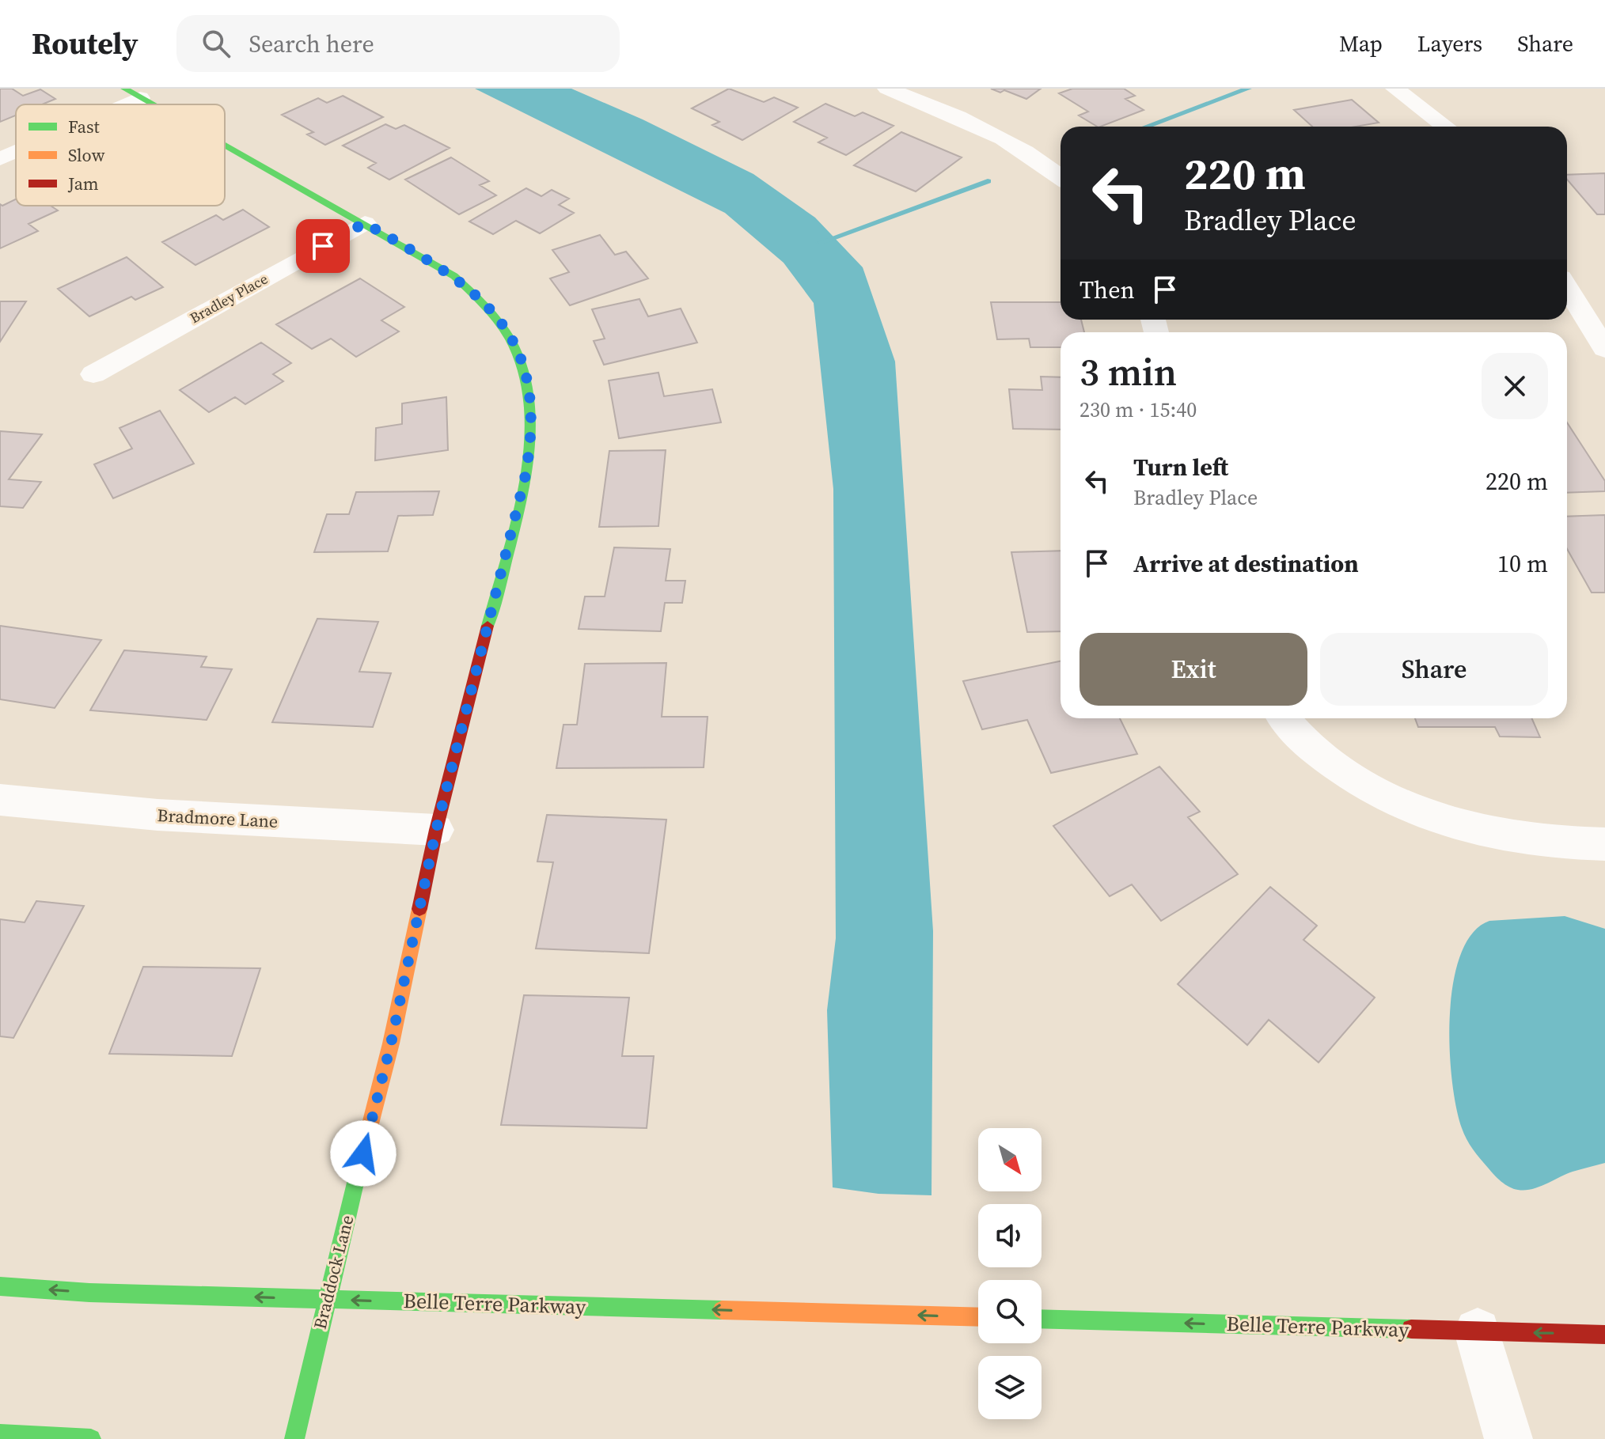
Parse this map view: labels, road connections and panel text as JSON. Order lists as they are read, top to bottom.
{
  "streets": {
    "street": [
      "Bradley Place",
      "Bradmore Lane",
      "Braddock Lane",
      "Belle Terre Parkway"
    ]
  },
  "crossings": [
    ["Bradley Place", "Braddock Lane"],
    ["Bradmore Lane", "Braddock Lane"],
    ["Braddock Lane", "Belle Terre Parkway"]
  ],
  "one_way": ["Belle Terre Parkway"],
  "legend": ["Fast", "Slow", "Jam"],
  "north": "bottom right",
  "page": {
    "header": "Routely",
    "search": "Search here",
    "nav": ["Map", "Layers", "Share"],
    "turn": ["220 m", "Bradley Place"],
    "then": "Then",
    "heading": ["3 min", "230 m · 15:40"],
    "list": [
      {
        "name": "Turn left",
        "note": "Bradley Place",
        "value": "220 m"
      },
      {
        "name": "Arrive at destination",
        "value": "10 m"
      }
    ],
    "buttons": ["Exit", "Share"]
  }
}
